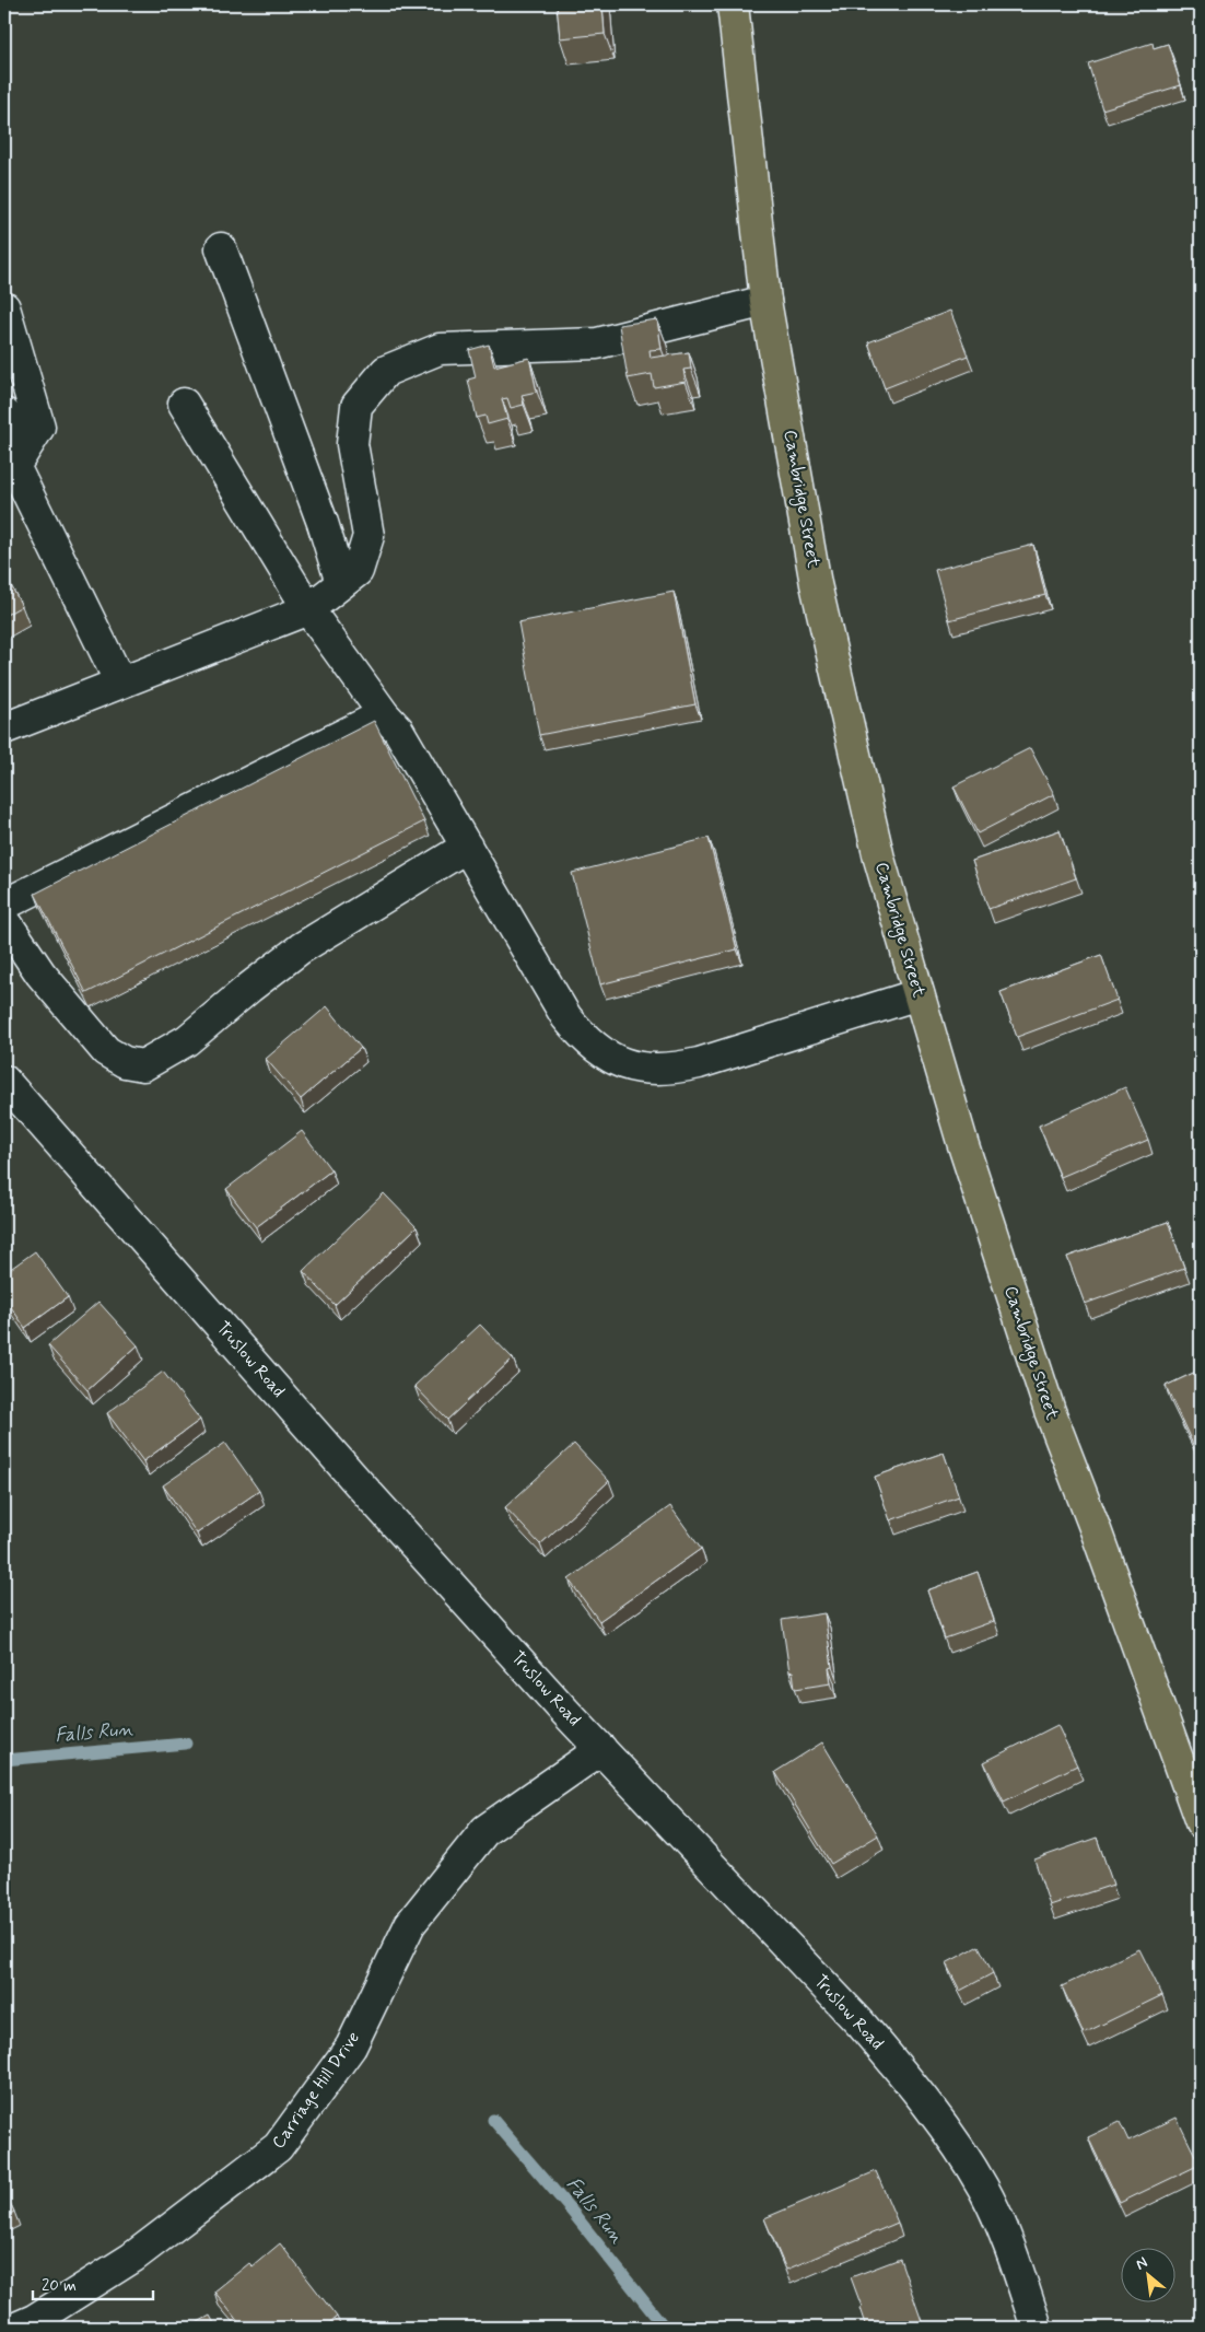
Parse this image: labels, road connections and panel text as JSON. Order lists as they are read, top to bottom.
{
  "streets": {
    "main road": ["Cambridge Street"],
    "street": ["Truslow Road", "Carriage Hill Drive"]
  },
  "crossings": [
    ["Truslow Road", "Carriage Hill Drive"]
  ],
  "water": ["Falls Run"],
  "scale_bar": "20 m",
  "north": "top left"
}
